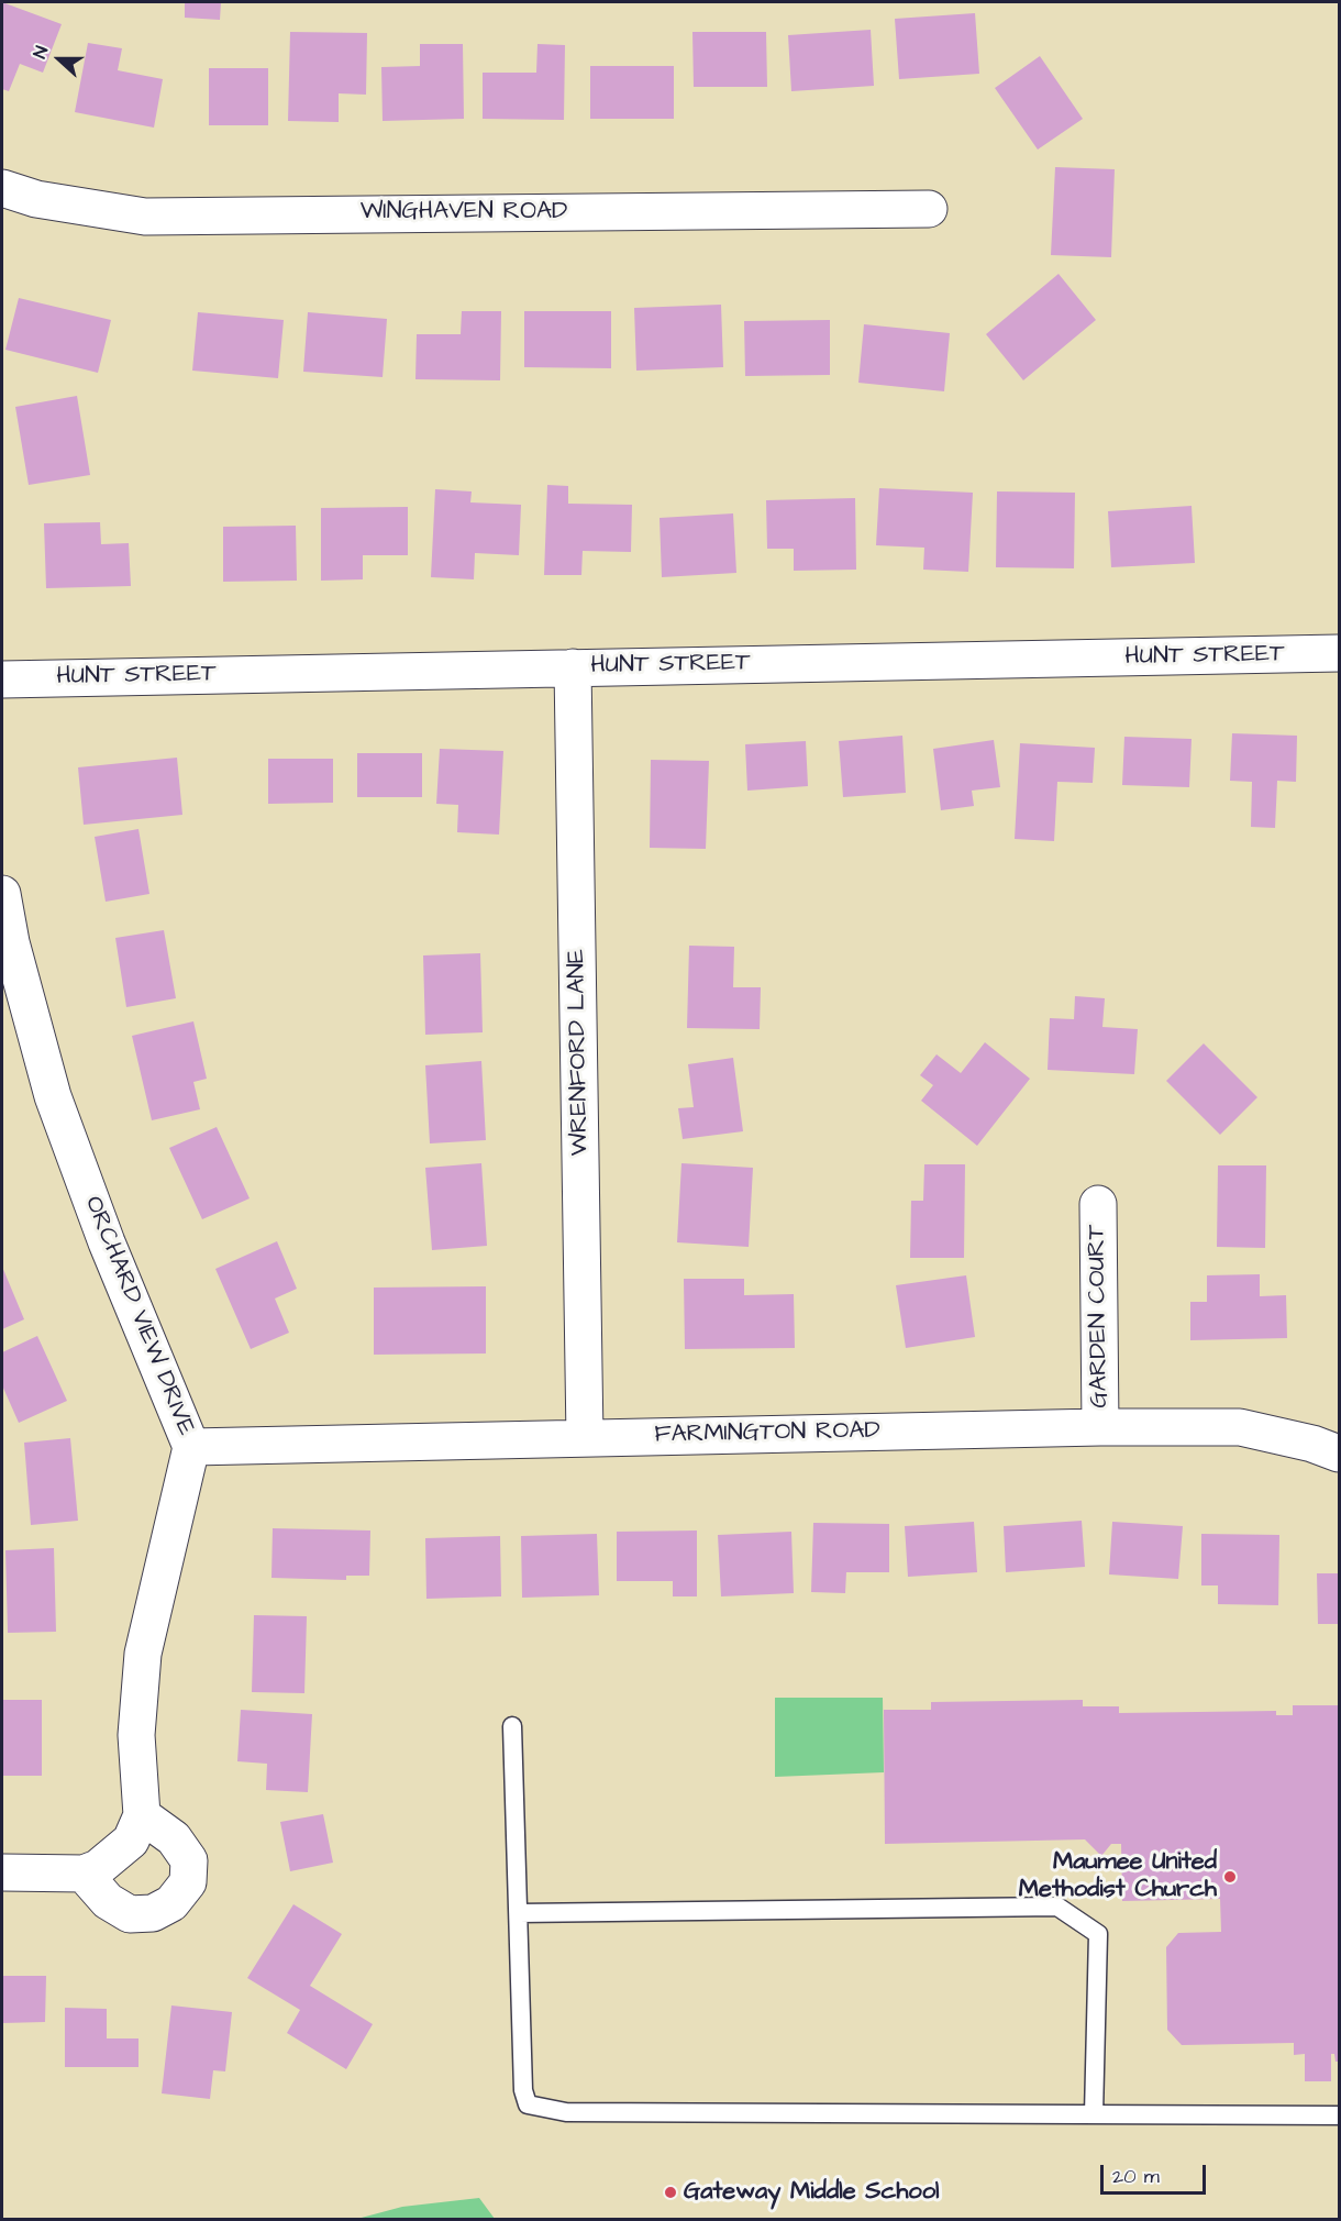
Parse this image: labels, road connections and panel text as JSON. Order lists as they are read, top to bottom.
{
  "streets": {
    "street": [
      "WINGHAVEN ROAD",
      "HUNT STREET",
      "WRENFORD LANE",
      "ORCHARD VIEW DRIVE",
      "GARDEN COURT",
      "FARMINGTON ROAD"
    ]
  },
  "crossings": [
    ["HUNT STREET", "WRENFORD LANE"],
    ["WRENFORD LANE", "FARMINGTON ROAD"],
    ["ORCHARD VIEW DRIVE", "FARMINGTON ROAD"],
    ["GARDEN COURT", "FARMINGTON ROAD"]
  ],
  "places": ["Maumee United Methodist Church", "Gateway Middle School"],
  "scale_bar": "20 m",
  "north": "left"
}
